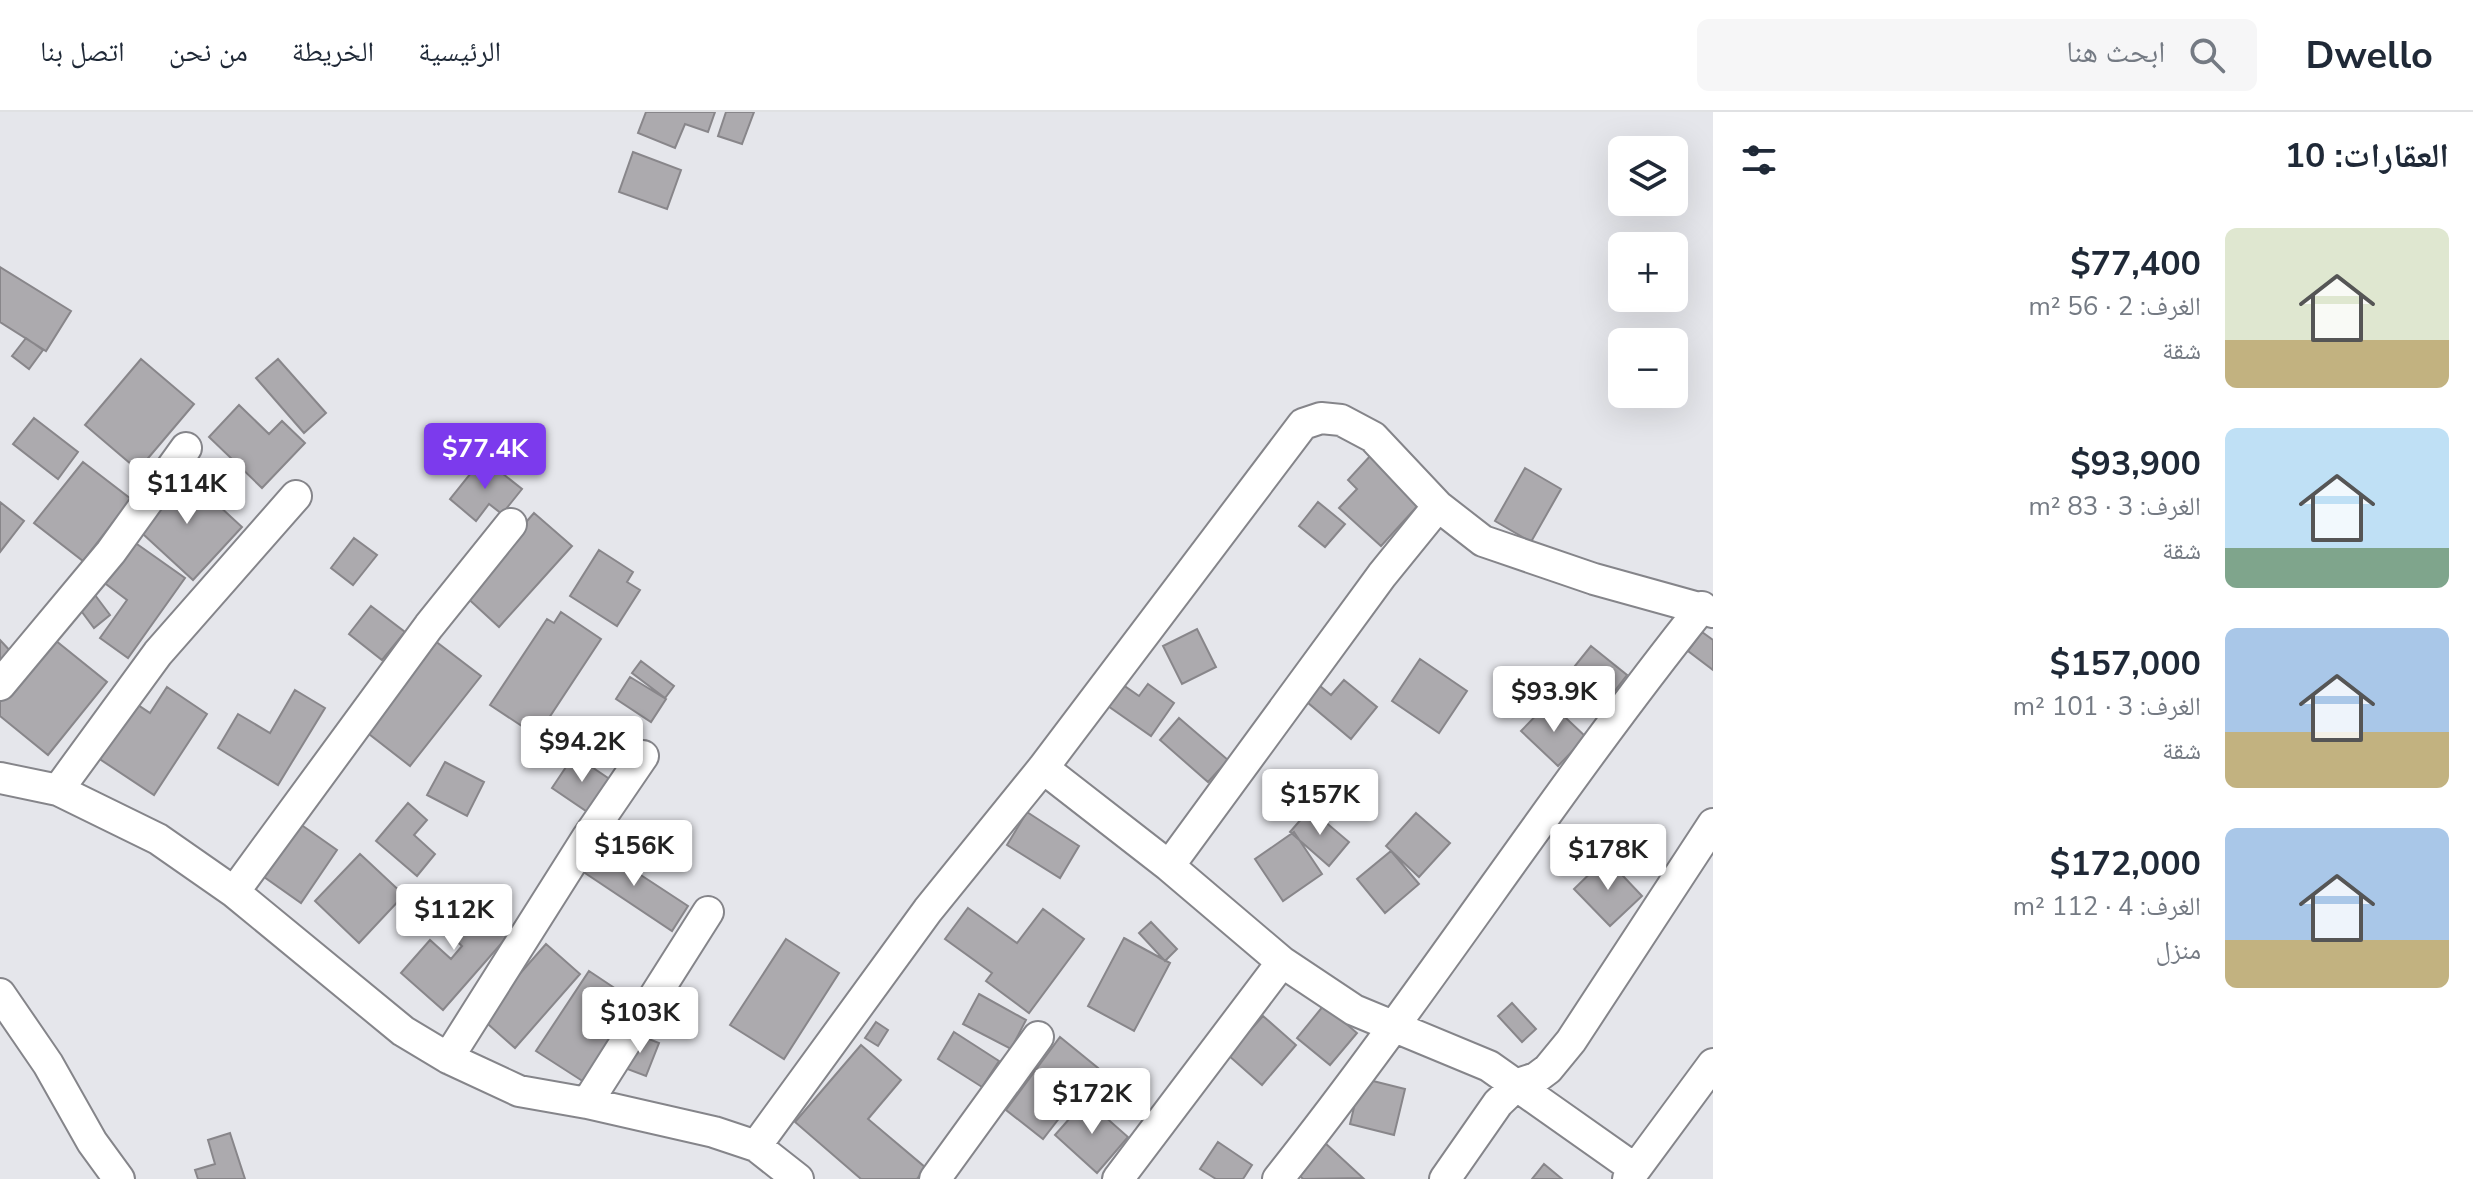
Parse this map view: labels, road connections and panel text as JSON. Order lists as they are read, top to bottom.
{
  "page": {
    "header": "Dwello",
    "search": "ابحث هنا",
    "nav": [
      "الرئيسية",
      "الخريطة",
      "من نحن",
      "اتصل بنا"
    ],
    "heading": "العقارات: 10",
    "map_buttons": ["+", "−"],
    "list": [
      {
        "name": "$77,400",
        "note": "الغرف: 2 · 56 m² · شقة"
      },
      {
        "name": "$93,900",
        "note": "الغرف: 3 · 83 m² · شقة"
      },
      {
        "name": "$157,000",
        "note": "الغرف: 3 · 101 m² · شقة"
      },
      {
        "name": "$172,000",
        "note": "الغرف: 4 · 112 m² · منزل"
      }
    ],
    "price": [
      "$77.4K",
      "$114K",
      "$93.9K",
      "$94.2K",
      "$157K",
      "$156K",
      "$178K",
      "$112K",
      "$103K",
      "$172K"
    ]
  }
}
